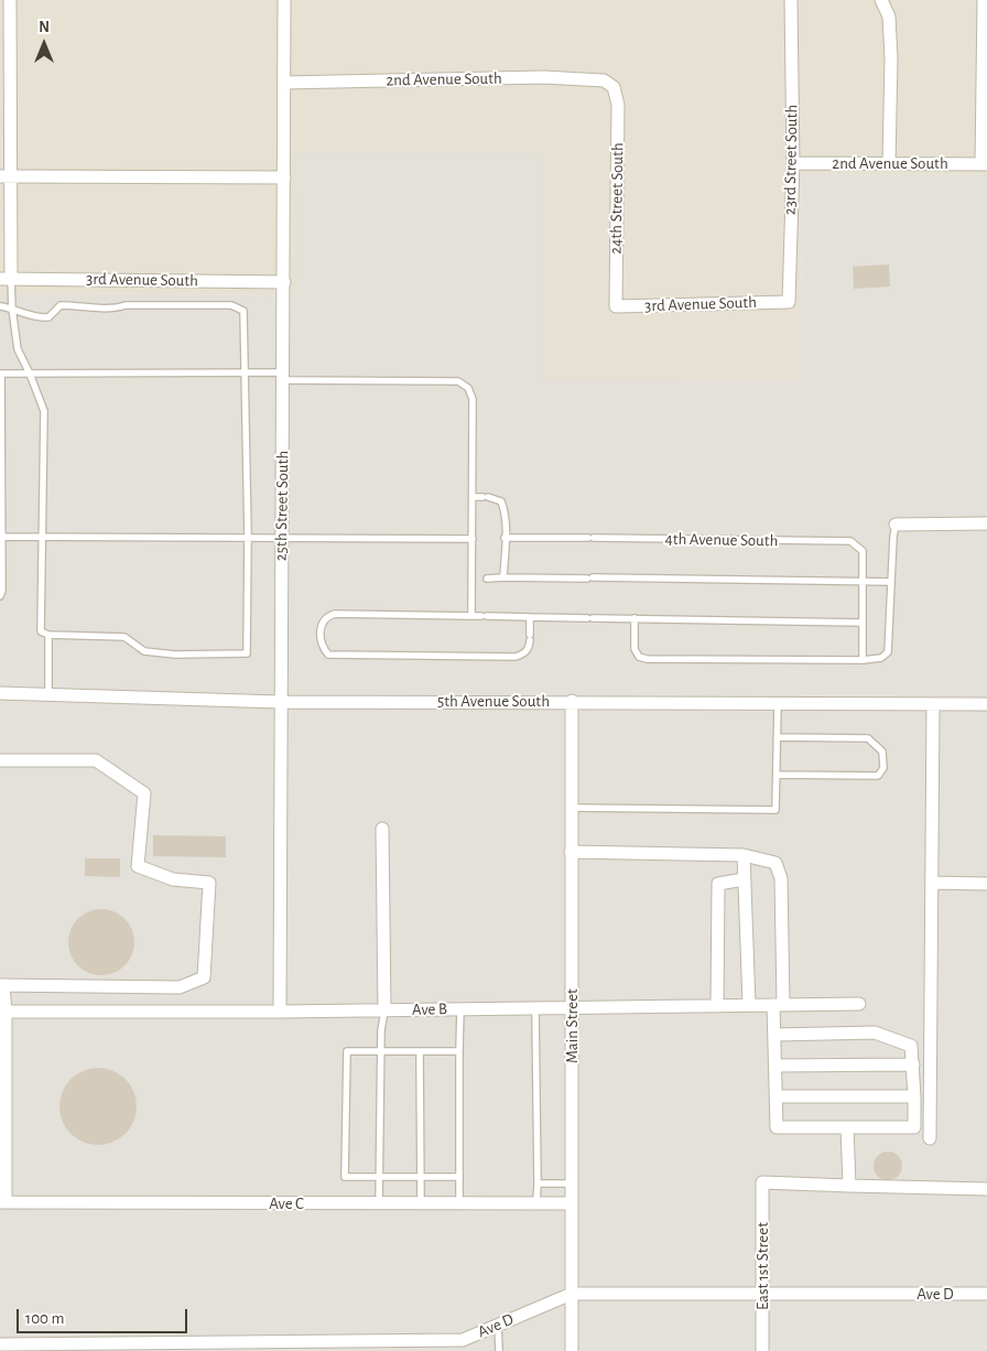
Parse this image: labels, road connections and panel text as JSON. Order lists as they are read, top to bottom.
{
  "streets": {
    "street": [
      "2nd Avenue South",
      "23rd Street South",
      "24th Street South",
      "3rd Avenue South",
      "25th Street South",
      "5th Avenue South",
      "Ave B",
      "Main Street",
      "Ave C",
      "East 1st Street",
      "Ave D"
    ],
    "lane": ["4th Avenue South"]
  },
  "crossings": [
    ["2nd Avenue South", "23rd Street South"],
    ["2nd Avenue South", "24th Street South"],
    ["2nd Avenue South", "25th Street South"],
    ["23rd Street South", "3rd Avenue South"],
    ["24th Street South", "3rd Avenue South"],
    ["3rd Avenue South", "25th Street South"],
    ["25th Street South", "5th Avenue South"],
    ["25th Street South", "Ave B"],
    ["5th Avenue South", "Main Street"],
    ["Ave B", "Main Street"],
    ["Main Street", "Ave C"],
    ["Main Street", "Ave D"],
    ["East 1st Street", "Ave D"]
  ],
  "scale_bar": "100 m",
  "north": "top"
}
